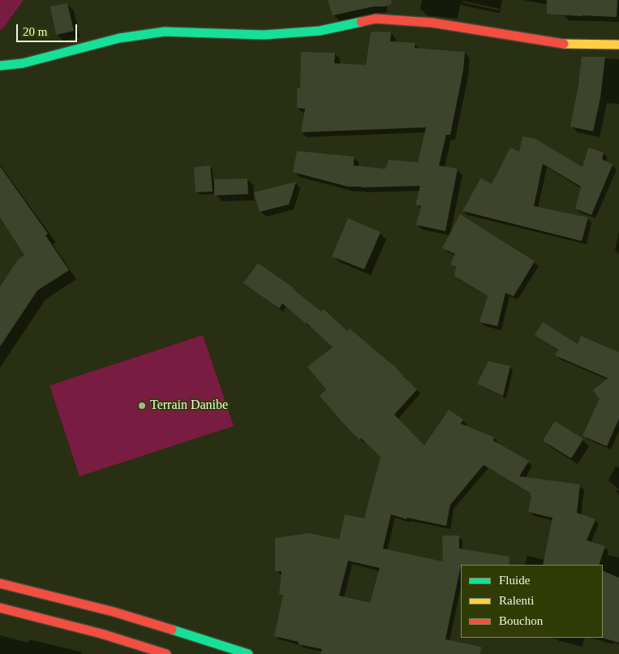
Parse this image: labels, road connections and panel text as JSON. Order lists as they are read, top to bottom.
{
  "places": ["Terrain Danibe"],
  "legend": ["Fluide", "Ralenti", "Bouchon"],
  "scale_bar": "20 m"
}
